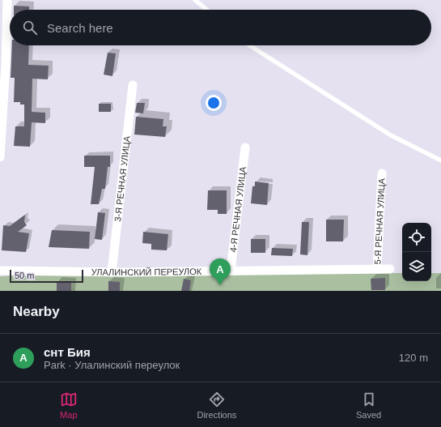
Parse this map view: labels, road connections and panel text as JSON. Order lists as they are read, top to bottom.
{
  "streets": {
    "street": [
      "3-Я РЕЧНАЯ УЛИЦА",
      "4-Я РЕЧНАЯ УЛИЦА",
      "5-Я РЕЧНАЯ УЛИЦА",
      "УЛАЛИНСКИЙ ПЕРЕУЛОК"
    ]
  },
  "crossings": [
    ["3-Я РЕЧНАЯ УЛИЦА", "УЛАЛИНСКИЙ ПЕРЕУЛОК"],
    ["4-Я РЕЧНАЯ УЛИЦА", "УЛАЛИНСКИЙ ПЕРЕУЛОК"],
    ["5-Я РЕЧНАЯ УЛИЦА", "УЛАЛИНСКИЙ ПЕРЕУЛОК"]
  ],
  "scale_bar": "50 m",
  "page": {
    "search": "Search here",
    "pins": "A",
    "scale": "50 m",
    "heading": "Nearby",
    "list": [
      {
        "mark": "A",
        "name": "снт Бия",
        "note": "Park · Улалинский переулок",
        "value": "120 m"
      }
    ],
    "nav": ["Map", "Directions", "Saved"]
  }
}
